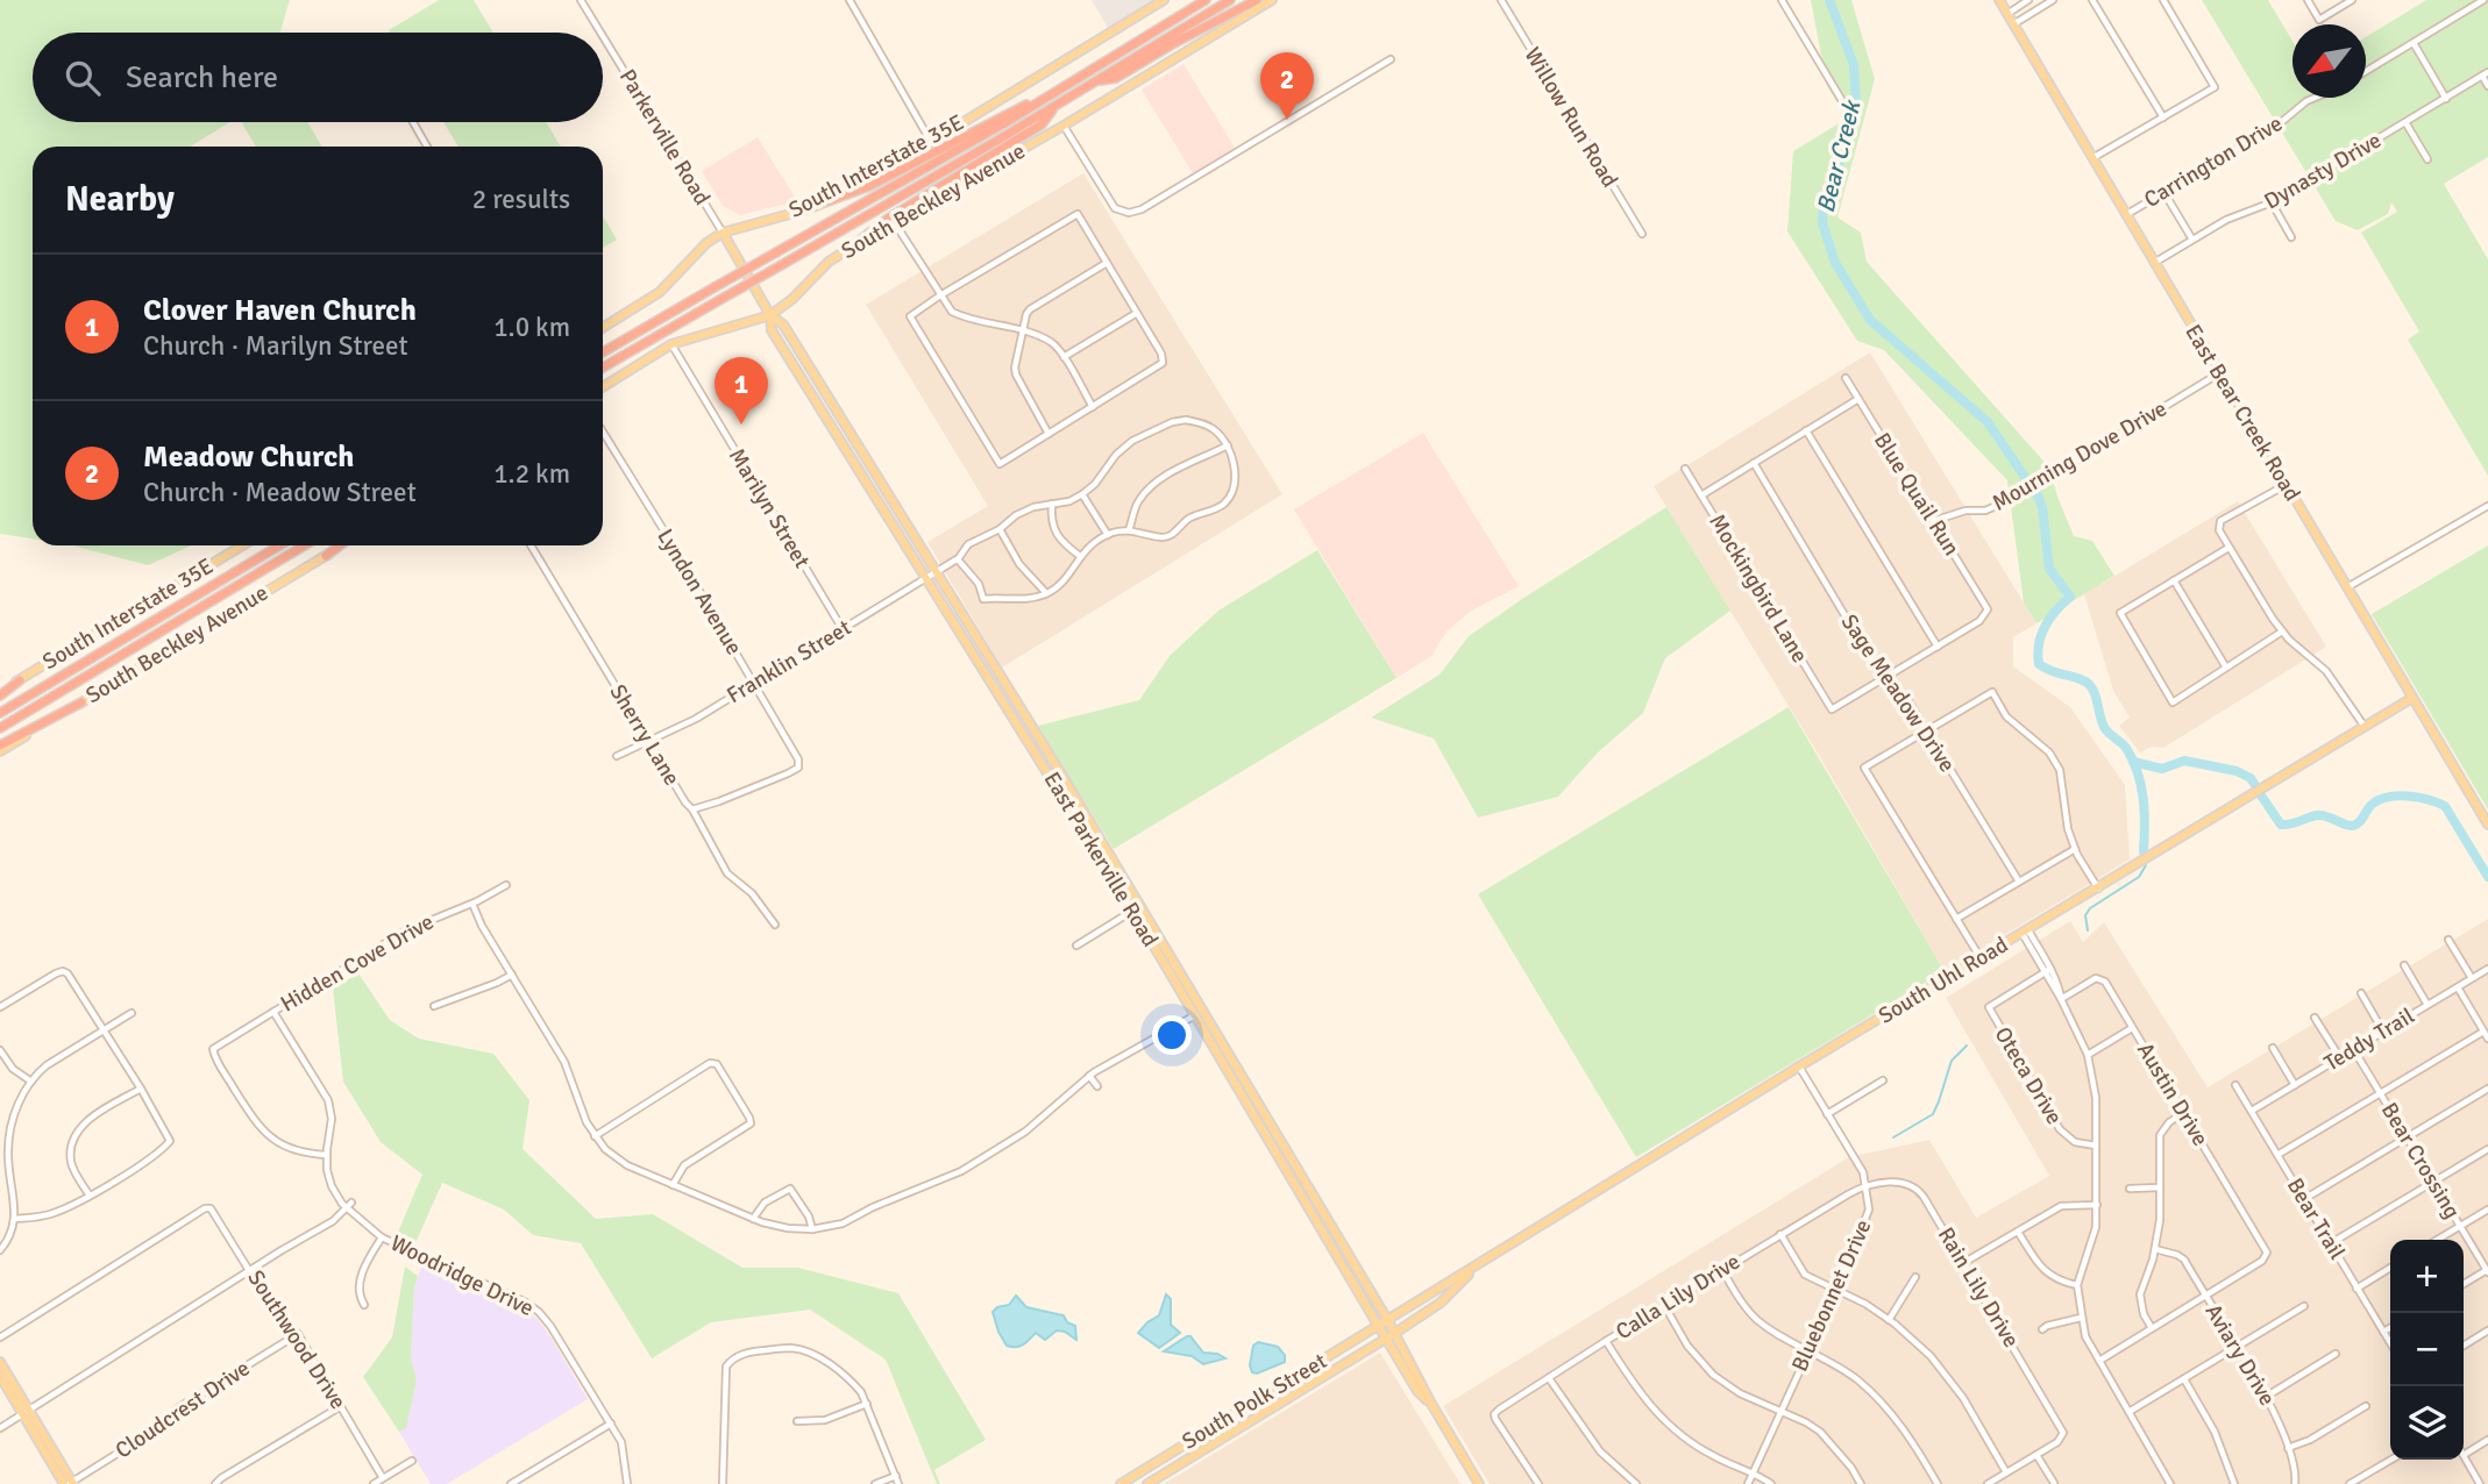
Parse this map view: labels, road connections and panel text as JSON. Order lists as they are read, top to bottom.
{
  "streets": {
    "main road": [
      "Parkerville Road",
      "South Interstate 35E",
      "South Beckley Avenue",
      "East Bear Creek Road",
      "East Parkerville Road",
      "South Uhl Road",
      "South Polk Street"
    ],
    "street": [
      "Willow Run Road",
      "Carrington Drive",
      "Dynasty Drive",
      "Mourning Dove Drive",
      "Blue Quail Run",
      "Marilyn Street",
      "Mockingbird Lane",
      "Lyndon Avenue",
      "Franklin Street",
      "Sage Meadow Drive",
      "Sherry Lane",
      "Hidden Cove Drive",
      "Teddy Trail",
      "Oteca Drive",
      "Austin Drive",
      "Bear Crossing",
      "Bear Trail",
      "Woodridge Drive",
      "Rain Lily Drive",
      "Bluebonnet Drive",
      "Calla Lily Drive",
      "Southwood Drive",
      "Aviary Drive",
      "Cloudcrest Drive"
    ]
  },
  "crossings": [
    ["Parkerville Road", "South Interstate 35E"],
    ["Parkerville Road", "East Parkerville Road"],
    ["Carrington Drive", "East Bear Creek Road"],
    ["Dynasty Drive", "East Bear Creek Road"],
    ["South Beckley Avenue", "Marilyn Street"],
    ["South Beckley Avenue", "East Parkerville Road"],
    ["East Bear Creek Road", "Mourning Dove Drive"],
    ["East Bear Creek Road", "South Uhl Road"],
    ["Mourning Dove Drive", "Blue Quail Run"],
    ["Marilyn Street", "Franklin Street"],
    ["Mockingbird Lane", "Sage Meadow Drive"],
    ["Lyndon Avenue", "Franklin Street"],
    ["Lyndon Avenue", "Sherry Lane"],
    ["Franklin Street", "Sherry Lane"],
    ["Franklin Street", "East Parkerville Road"],
    ["East Parkerville Road", "South Uhl Road"],
    ["East Parkerville Road", "South Polk Street"],
    ["Hidden Cove Drive", "Woodridge Drive"],
    ["South Uhl Road", "Bluebonnet Drive"],
    ["South Uhl Road", "South Polk Street"],
    ["Teddy Trail", "Bear Crossing"],
    ["Teddy Trail", "Bear Trail"],
    ["Austin Drive", "Aviary Drive"],
    ["Rain Lily Drive", "Bluebonnet Drive"],
    ["Rain Lily Drive", "Calla Lily Drive"],
    ["Bluebonnet Drive", "Calla Lily Drive"],
    ["Southwood Drive", "Cloudcrest Drive"]
  ],
  "water": ["Bear Creek"],
  "north": "bottom left",
  "page": {
    "search": "Search here",
    "pins": ["2", "1"],
    "heading": ["Nearby", "2 results"],
    "list": [
      {
        "mark": "1",
        "name": "Clover Haven Church",
        "note": "Church · Marilyn Street",
        "value": "1.0 km"
      },
      {
        "mark": "2",
        "name": "Meadow Church",
        "note": "Church · Meadow Street",
        "value": "1.2 km"
      }
    ],
    "map_buttons": ["+", "−"]
  }
}
